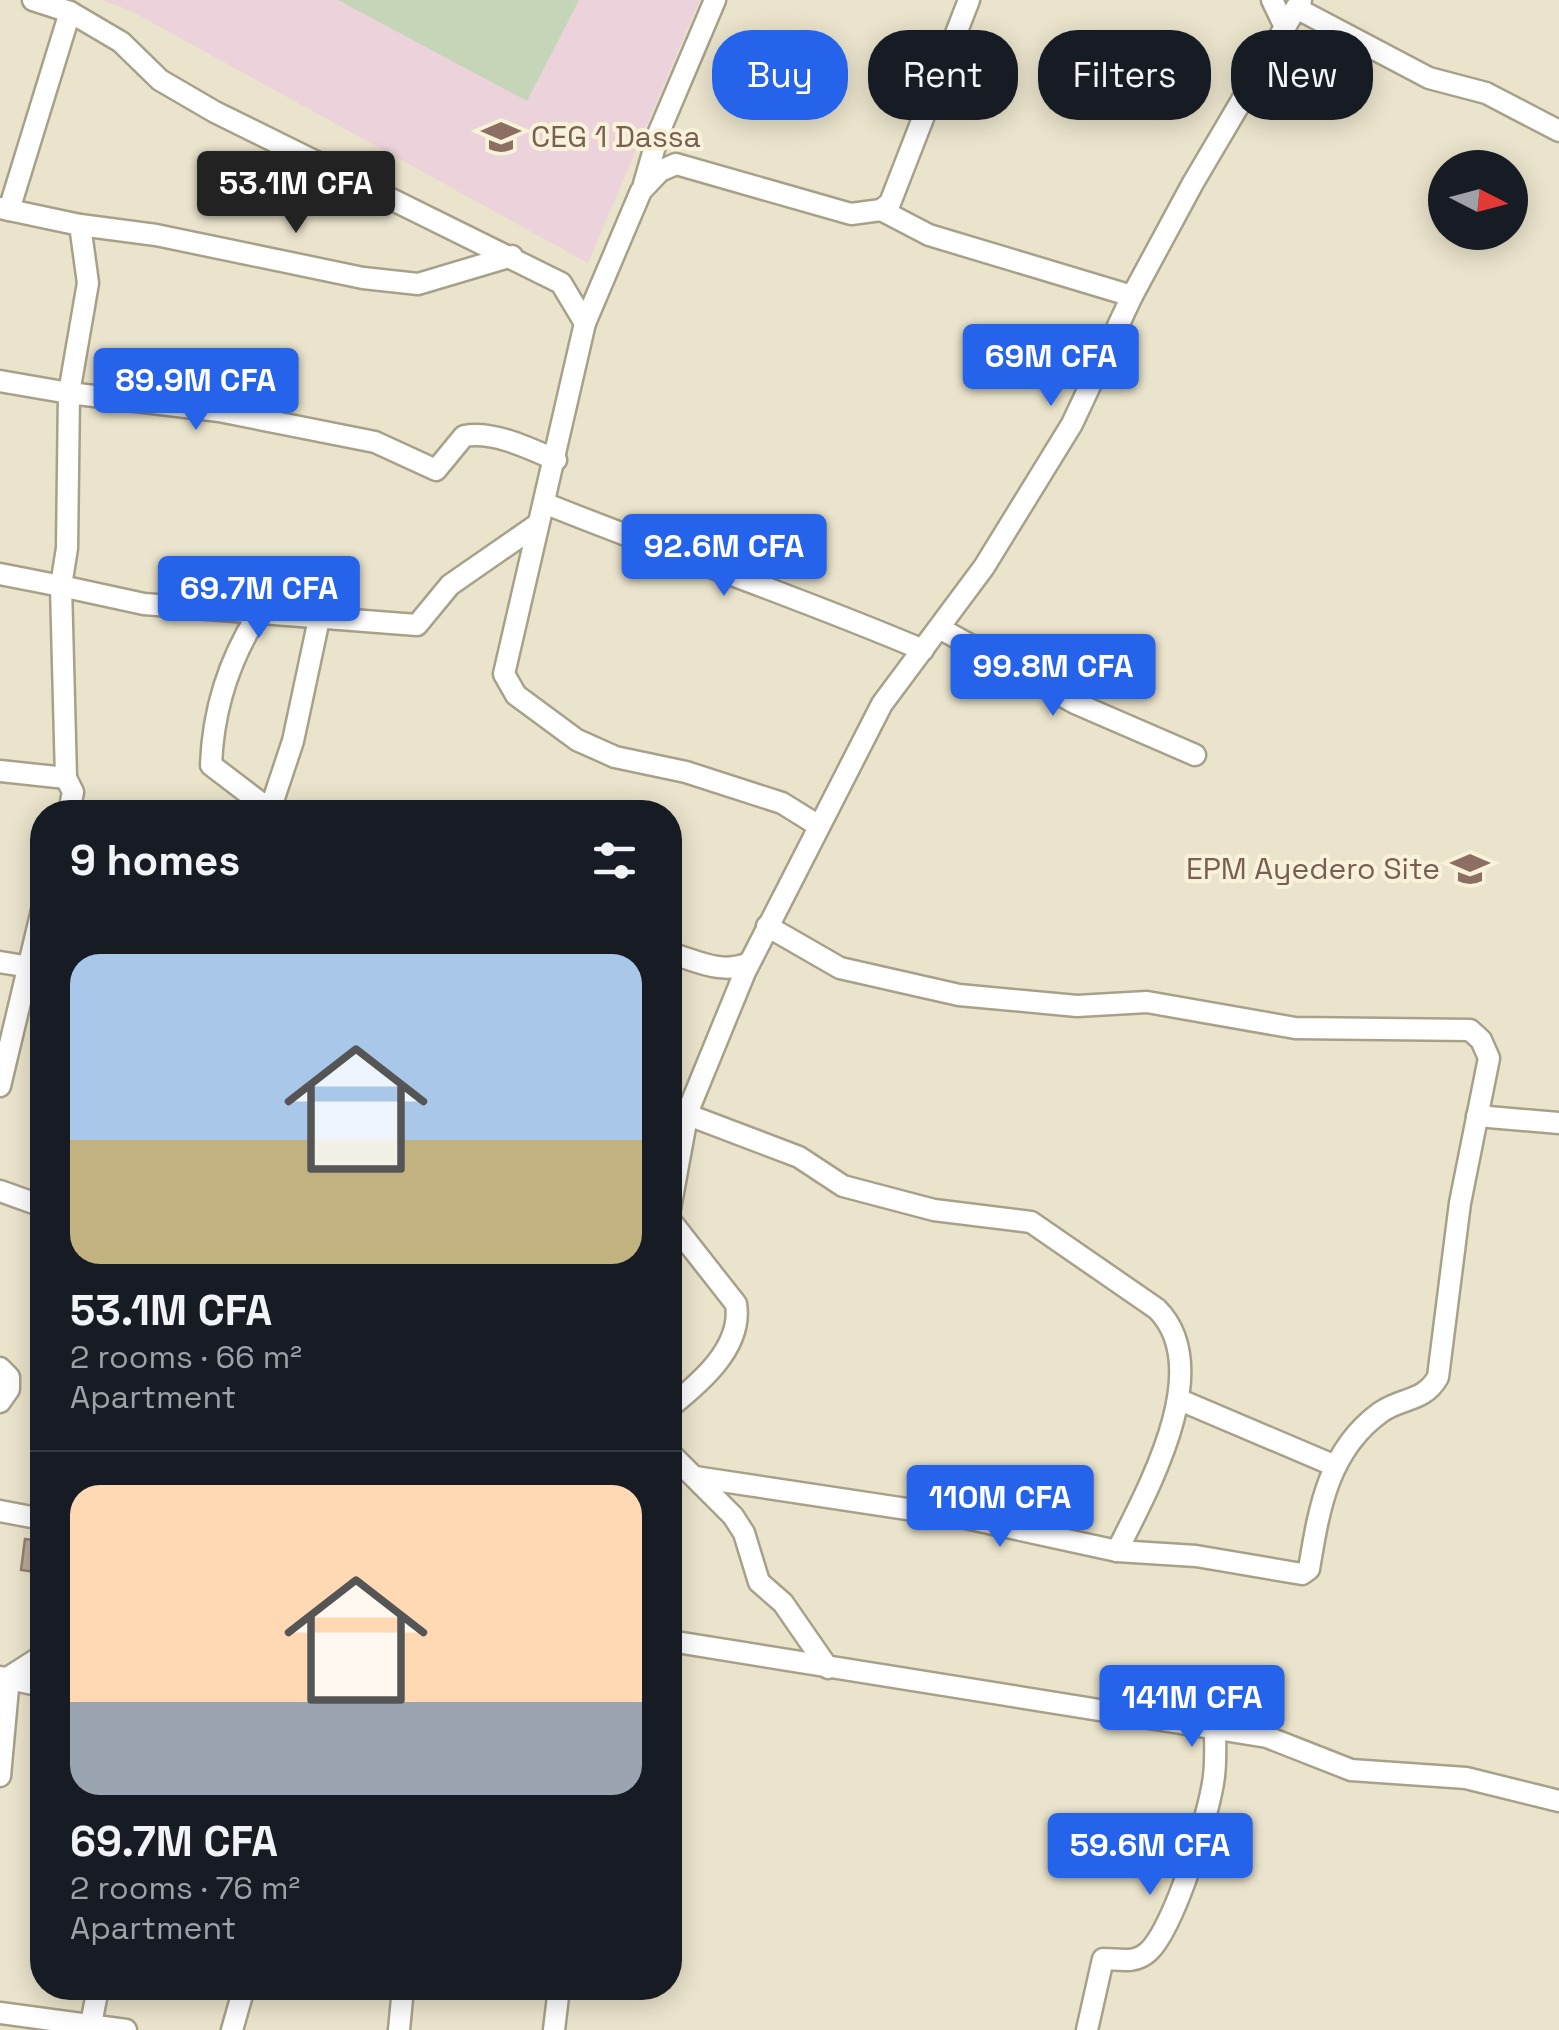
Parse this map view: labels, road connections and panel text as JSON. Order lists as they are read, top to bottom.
{
  "places": {
    "school or university": ["CEG 1 Dassa", "EPM Ayedero Site"]
  },
  "north": "right",
  "page": {
    "chip": [
      "Buy",
      "Rent",
      "Filters",
      "New"
    ],
    "price": [
      "53.1M CFA",
      "69M CFA",
      "89.9M CFA",
      "92.6M CFA",
      "69.7M CFA",
      "99.8M CFA",
      "110M CFA",
      "141M CFA",
      "59.6M CFA"
    ],
    "heading": "9 homes",
    "list": [
      {
        "name": "53.1M CFA",
        "note": "2 rooms · 66 m² · Apartment"
      },
      {
        "name": "69.7M CFA",
        "note": "2 rooms · 76 m² · Apartment"
      }
    ]
  }
}
